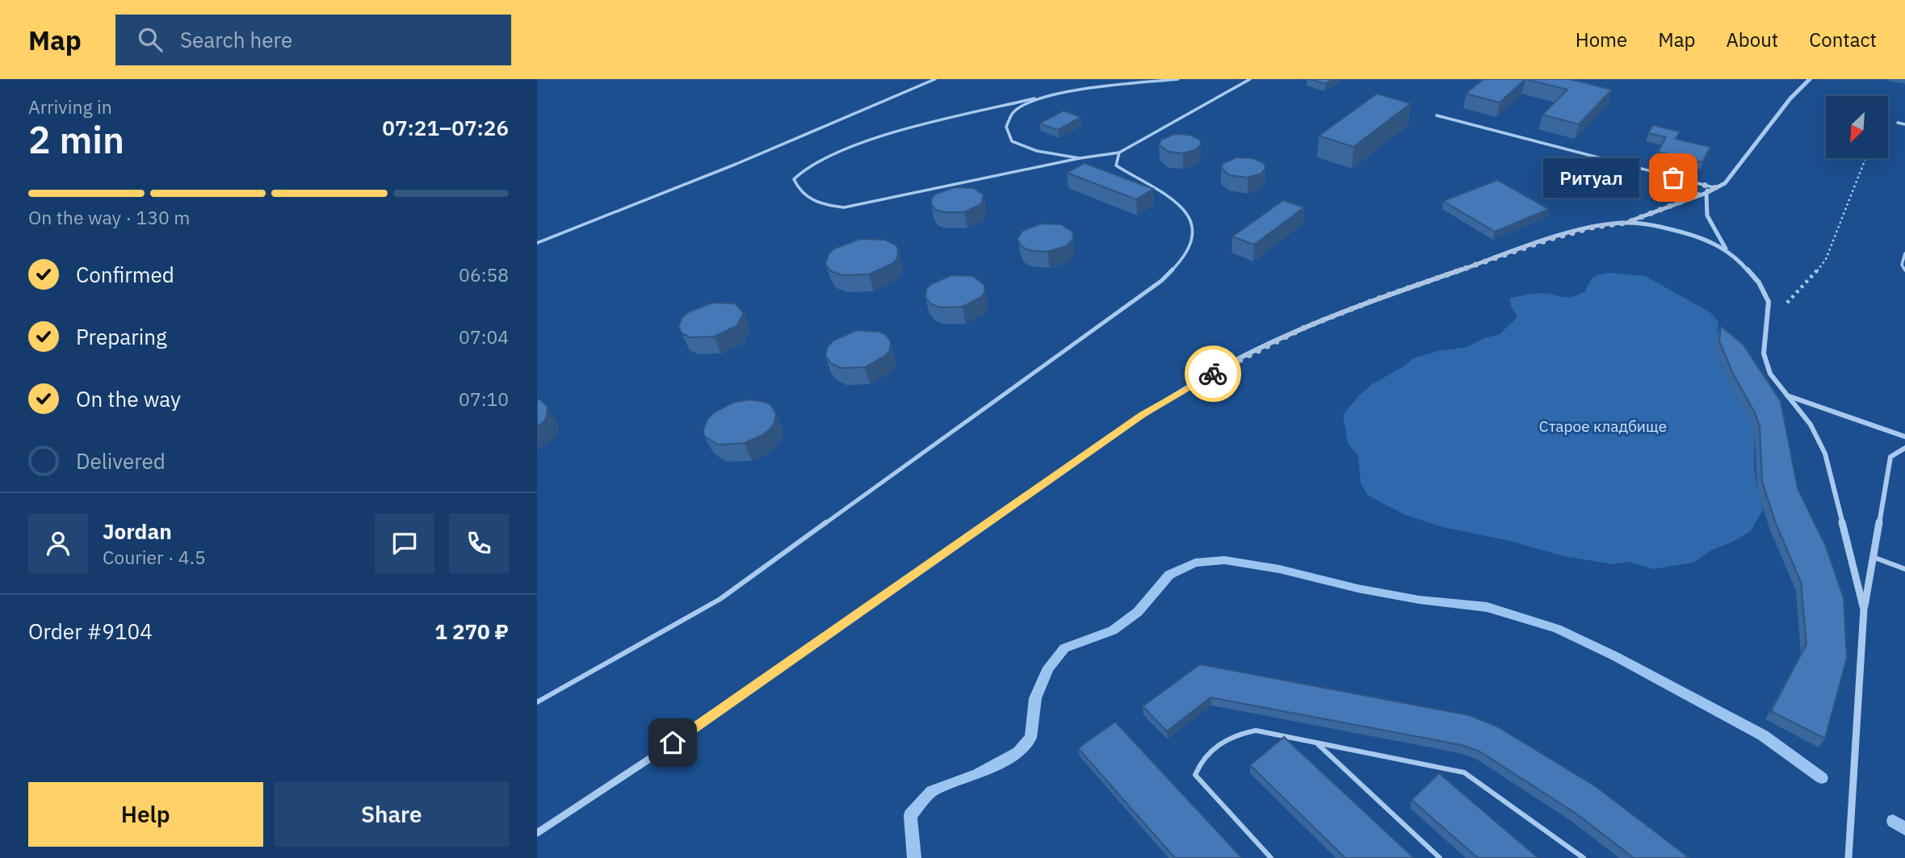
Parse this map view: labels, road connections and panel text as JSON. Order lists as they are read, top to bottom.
{
  "parks": ["Старое кладбище"],
  "places": ["Ритуал"],
  "north": "bottom left",
  "page": {
    "header": "Map",
    "search": "Search here",
    "nav": [
      "Home",
      "Map",
      "About",
      "Contact"
    ],
    "heading": ["2 min", "Arriving in", "07:21–07:26"],
    "panel": [
      "Jordan",
      "Courier · 4.5",
      "Order #9104",
      "1 270 ₽"
    ],
    "bubble": "Ритуал",
    "bar": "On the way · 130 m",
    "list": [
      ["Confirmed", "06:58"],
      ["Preparing", "07:04"],
      ["On the way", "07:10"],
      "Delivered"
    ],
    "buttons": ["Help", "Share"]
  }
}
